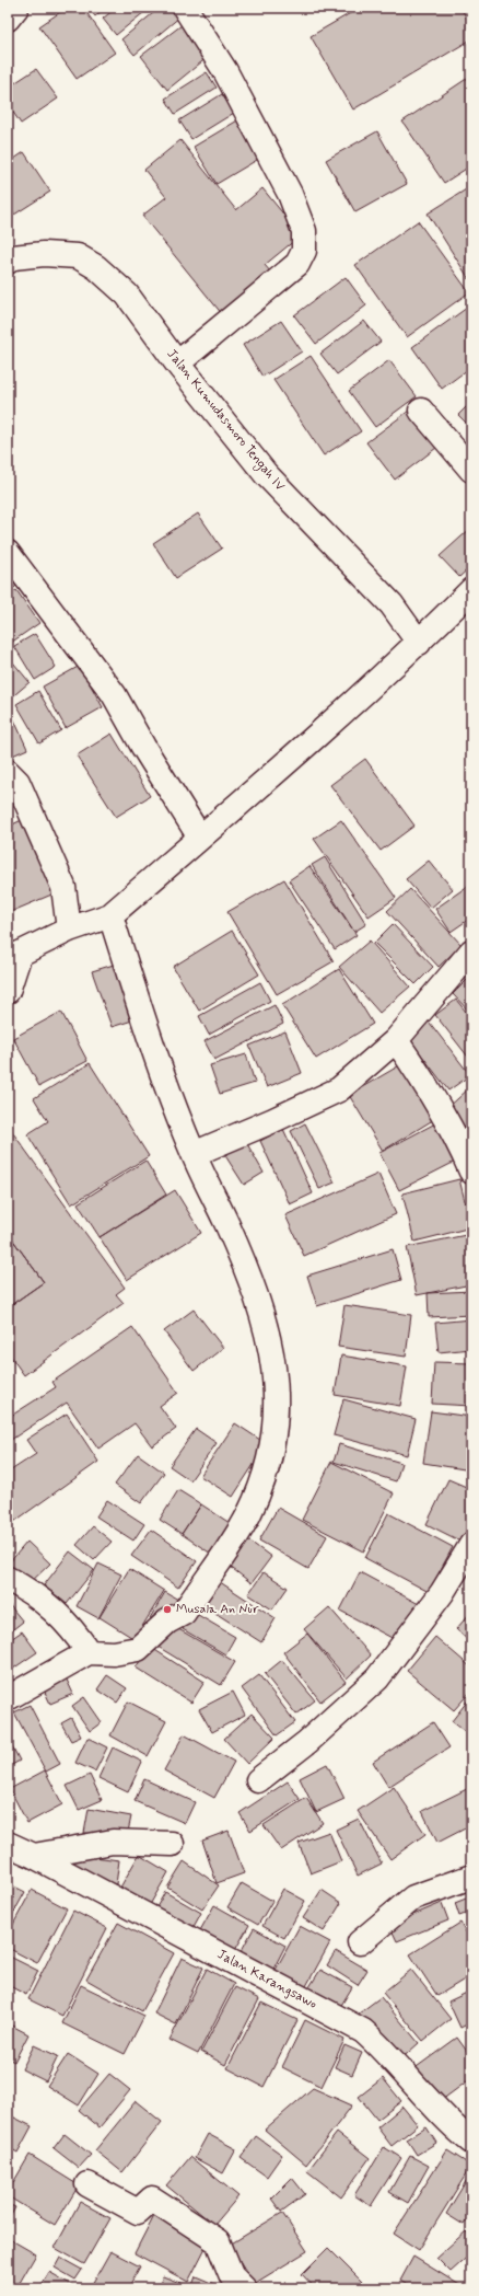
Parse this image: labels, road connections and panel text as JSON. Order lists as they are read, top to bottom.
{
  "streets": {
    "street": ["Jalan Kumudasmoro Tengah IV", "Jalan Karangsawo"]
  },
  "places": ["Musala An Nur"]
}
